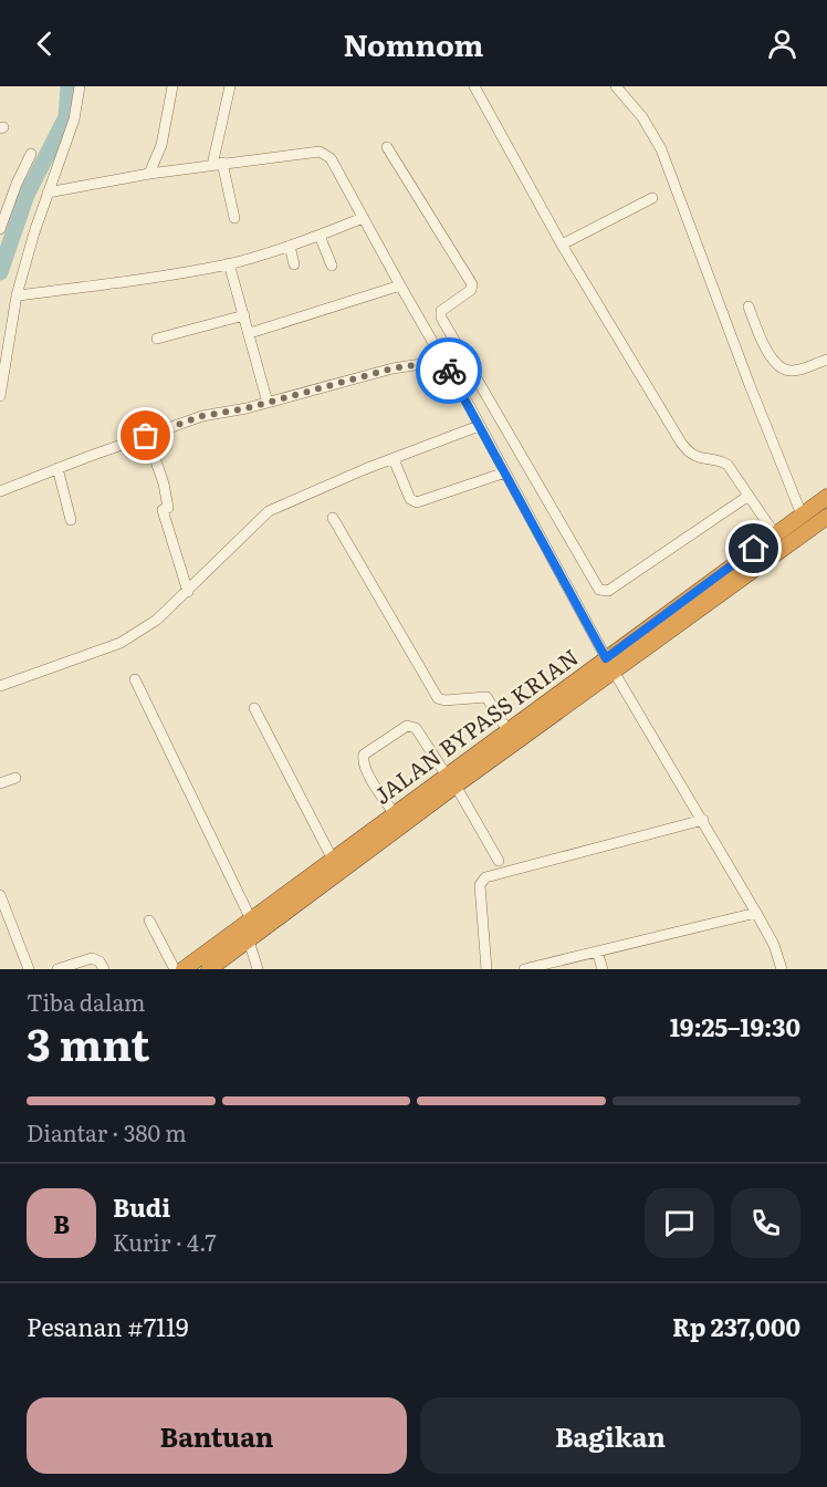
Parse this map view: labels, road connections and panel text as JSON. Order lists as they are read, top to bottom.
{
  "streets": {
    "highway": ["JALAN BYPASS KRIAN"]
  },
  "page": {
    "header": "Nomnom",
    "heading": ["3 mnt", "Tiba dalam", "19:25–19:30"],
    "panel": [
      "Budi",
      "Kurir · 4.7",
      "Pesanan #7119",
      "Rp 237,000"
    ],
    "bar": "Diantar · 380 m",
    "round": "B",
    "buttons": ["Bantuan", "Bagikan"]
  }
}
